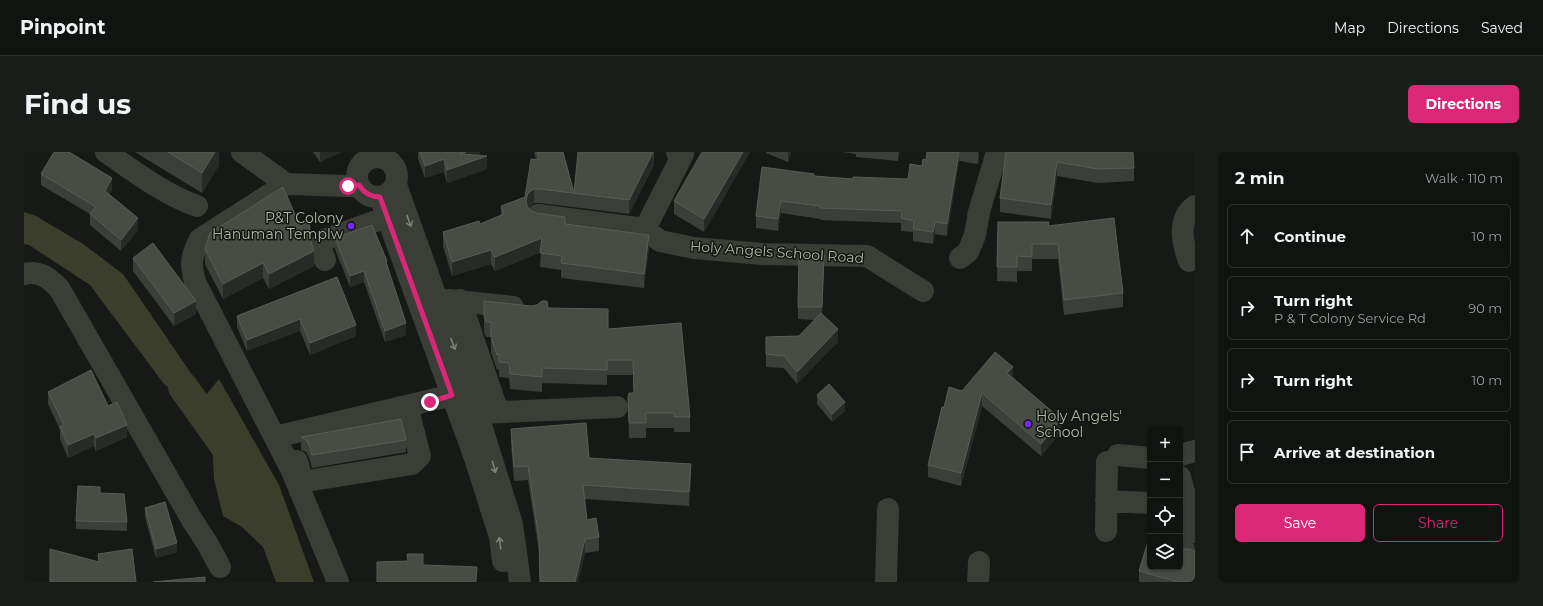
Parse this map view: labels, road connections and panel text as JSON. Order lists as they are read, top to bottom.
{
  "streets": {
    "street": ["Holy Angels School Road"]
  },
  "places": ["P&T Colony Hanuman Templw", "Holy Angels' School"],
  "page": {
    "header": "Pinpoint",
    "nav": ["Map", "Directions", "Saved"],
    "buttons": [
      "Directions",
      ["Save", "Share"]
    ],
    "title": "Find us",
    "heading": ["2 min", "Walk · 110 m"],
    "list": [
      ["Continue", "10 m"],
      ["Turn right", "P & T Colony Service Rd", "90 m"],
      ["Turn right", "10 m"],
      "Arrive at destination"
    ],
    "map_buttons": ["+", "−"]
  }
}
